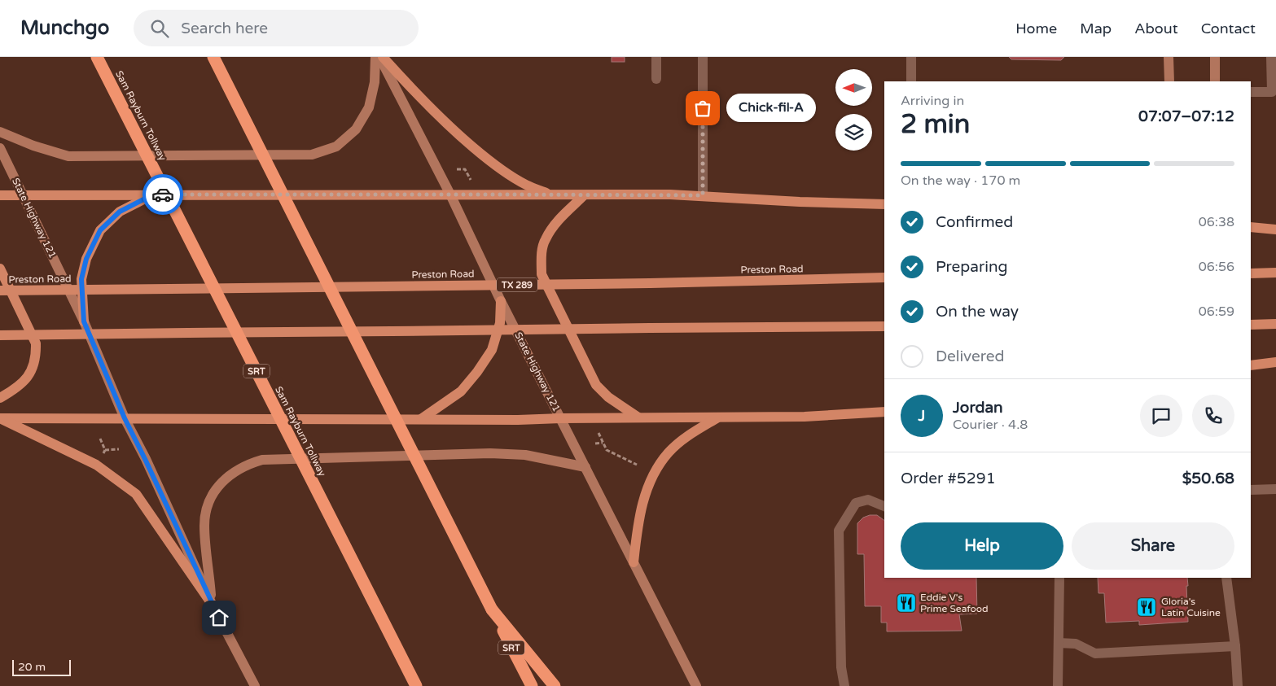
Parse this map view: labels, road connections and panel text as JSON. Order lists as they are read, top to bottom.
{
  "streets": {
    "highway": ["Sam Rayburn Tollway", "SRT"],
    "main road": ["State Highway 121", "Preston Road", "TX 289"]
  },
  "places": {
    "other": ["Chick-fil-A"],
    "restaurant": ["Eddie V's Prime Seafood", "Gloria's Latin Cuisine"]
  },
  "scale_bar": "20 m",
  "north": "left",
  "page": {
    "header": "Munchgo",
    "search": "Search here",
    "nav": [
      "Home",
      "Map",
      "About",
      "Contact"
    ],
    "heading": ["2 min", "Arriving in", "07:07–07:12"],
    "panel": [
      "Jordan",
      "Courier · 4.8",
      "Order #5291",
      "$50.68"
    ],
    "bubble": "Chick-fil-A",
    "bar": "On the way · 170 m",
    "list": [
      ["Confirmed", "06:38"],
      ["Preparing", "06:56"],
      ["On the way", "06:59"],
      "Delivered"
    ],
    "round": "J",
    "buttons": ["Help", "Share"],
    "scale": "20 m"
  }
}
